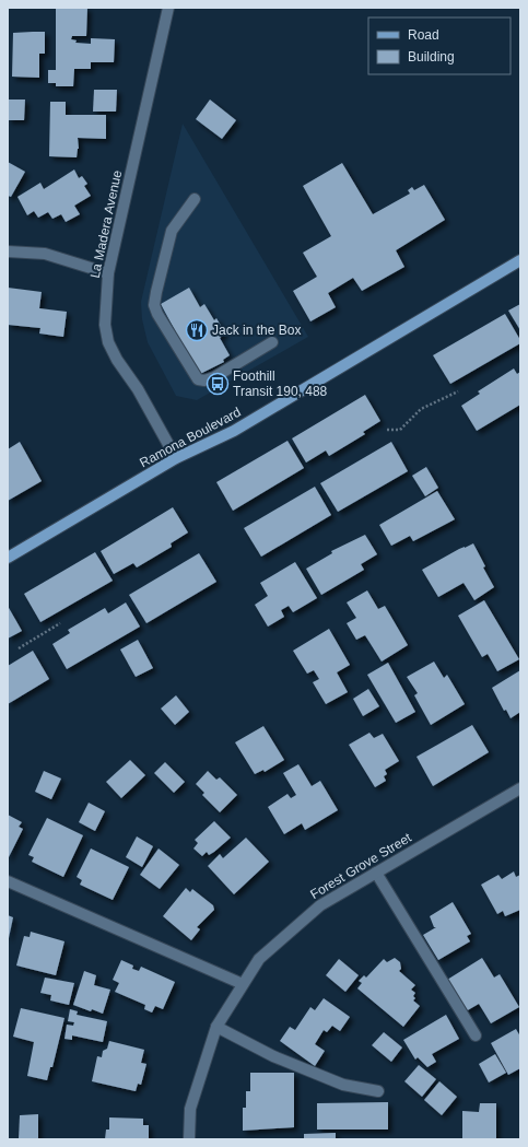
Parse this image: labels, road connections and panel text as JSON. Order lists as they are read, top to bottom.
{
  "streets": {
    "main road": ["Ramona Boulevard"],
    "street": ["La Madera Avenue", "Forest Grove Street"]
  },
  "crossings": [
    ["La Madera Avenue", "Ramona Boulevard"]
  ],
  "places": {
    "restaurant": ["Jack in the Box"],
    "bus stop": ["Foothill Transit 190, 488"]
  },
  "legend": ["Road", "Building"]
}
